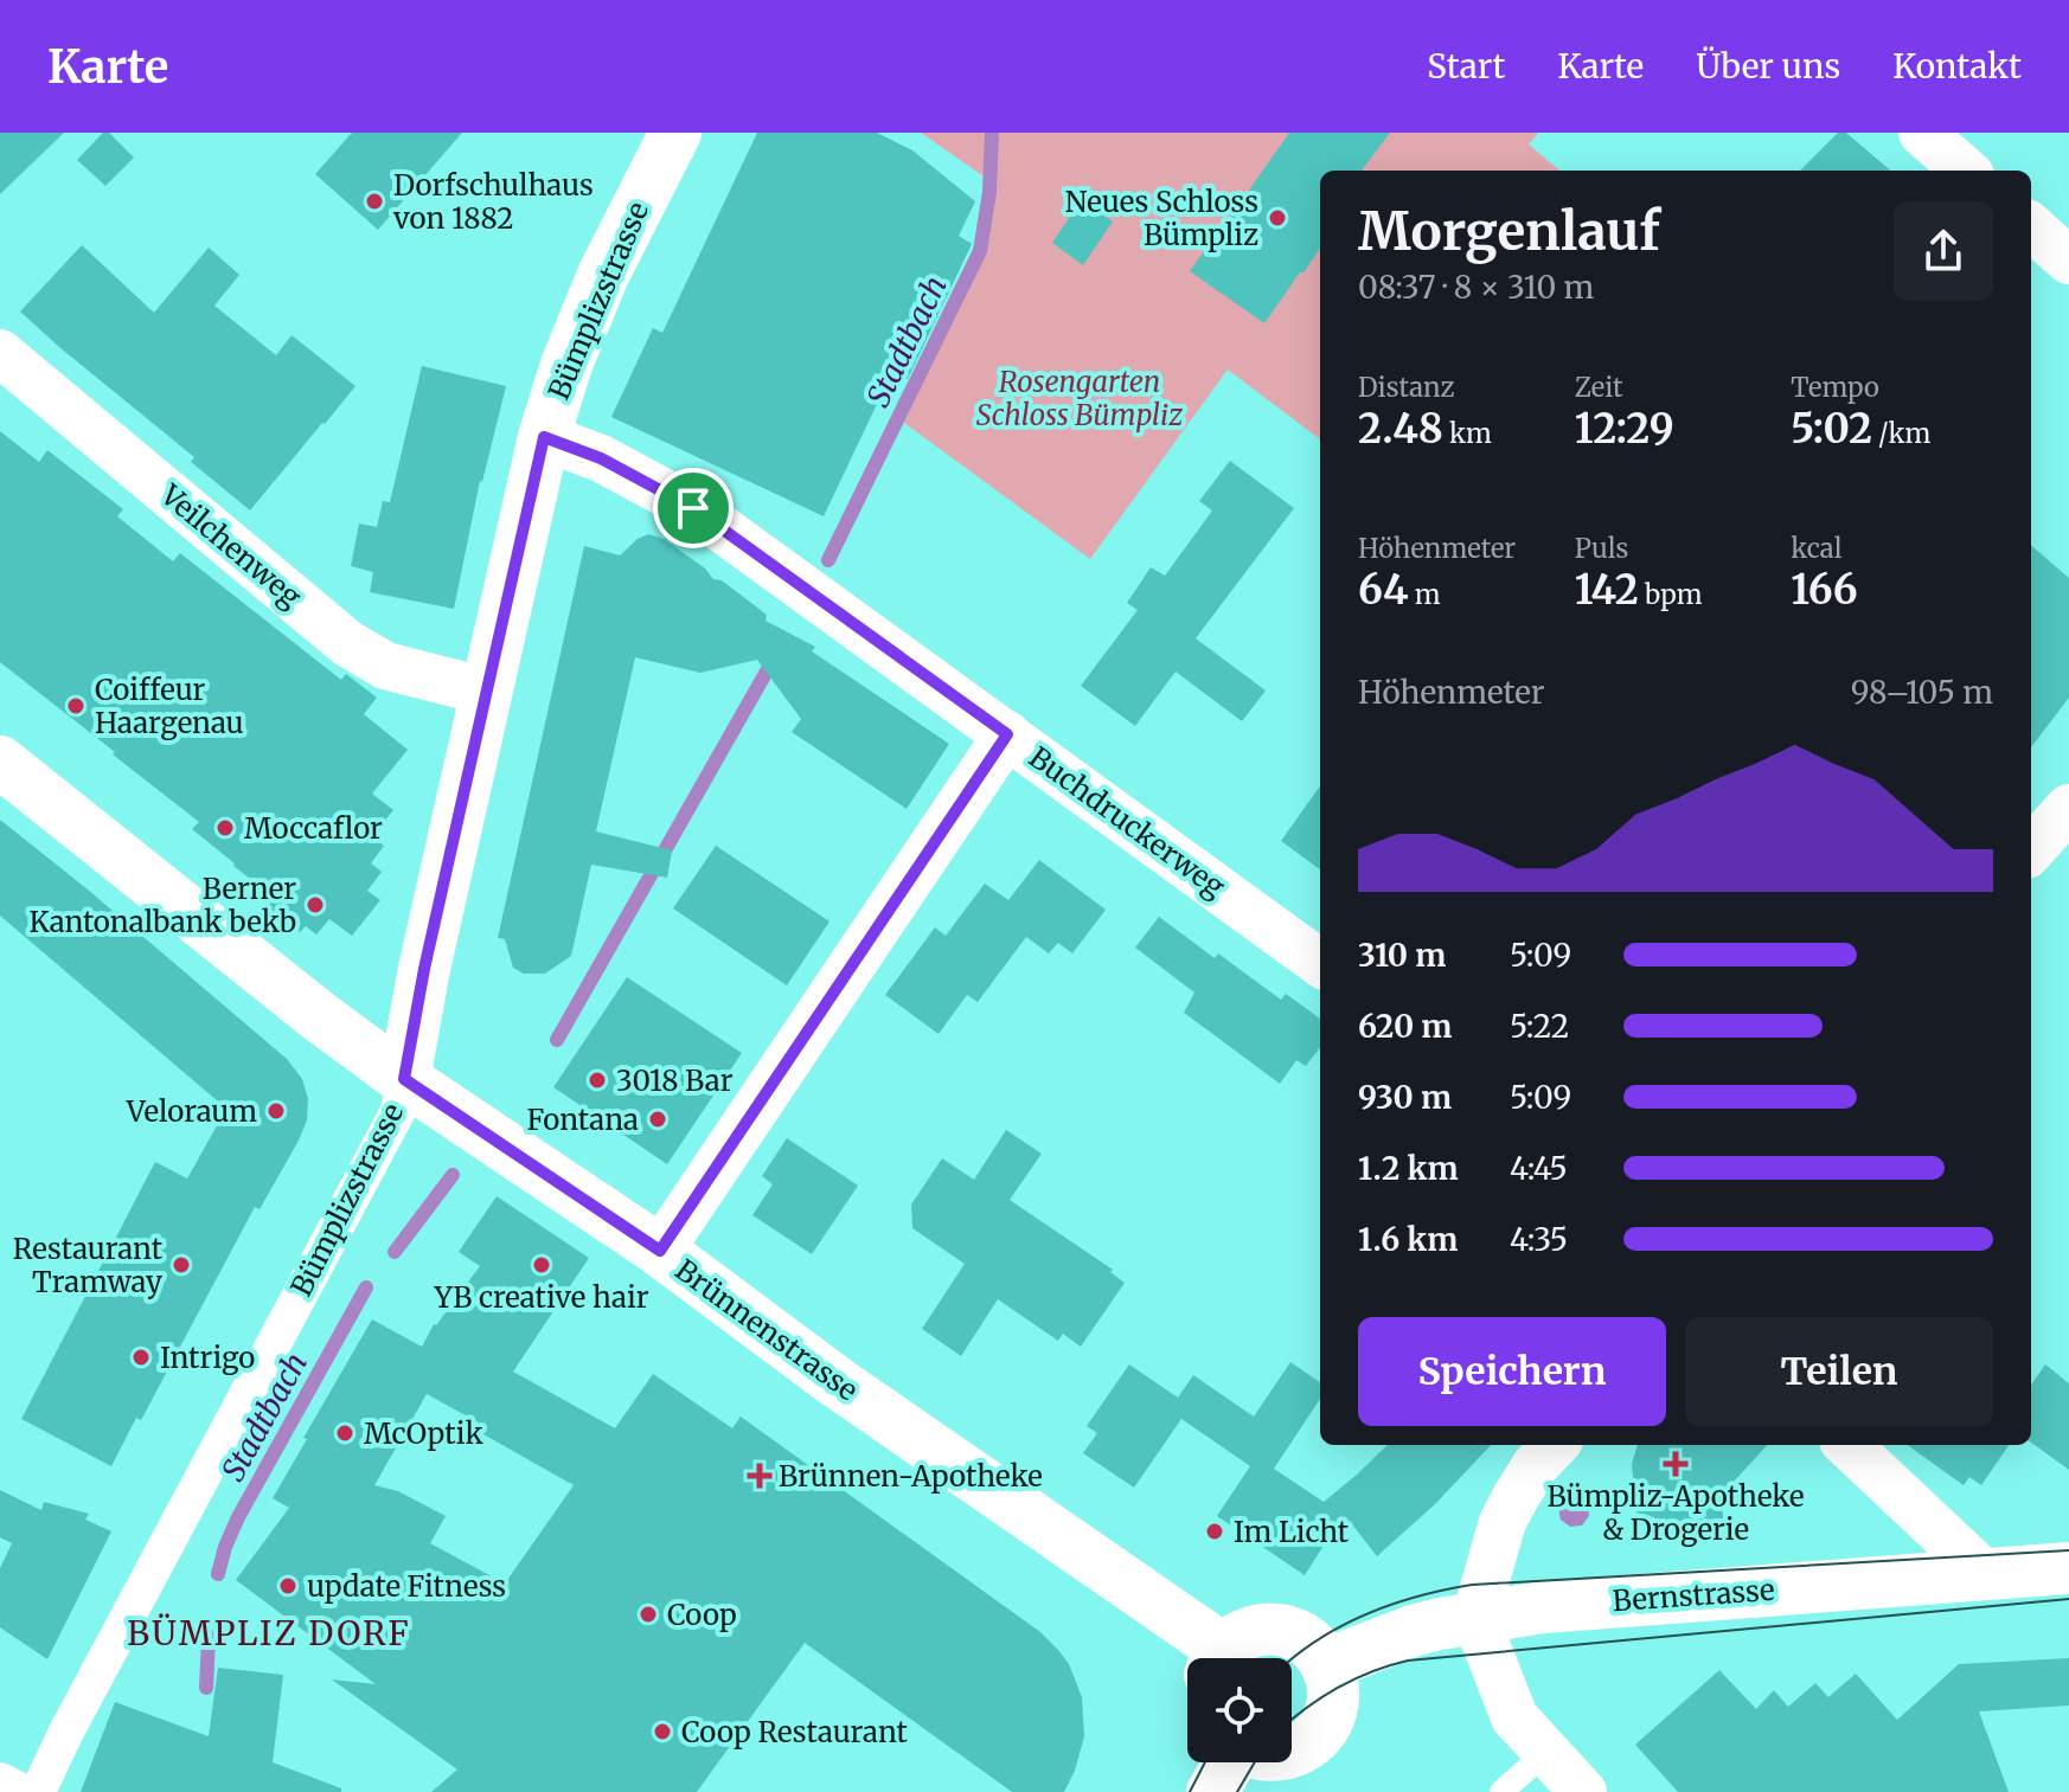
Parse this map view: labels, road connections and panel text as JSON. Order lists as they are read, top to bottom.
{
  "streets": {
    "street": [
      "Bümplizstrasse",
      "Veilchenweg",
      "Buchdruckerweg",
      "Brünnenstrasse",
      "Bernstrasse"
    ]
  },
  "crossings": [
    ["Bümplizstrasse", "Veilchenweg"],
    ["Bümplizstrasse", "Buchdruckerweg"],
    ["Bümplizstrasse", "Brünnenstrasse"]
  ],
  "districts": ["BÜMPLIZ DORF"],
  "water": ["Stadtbach"],
  "parks": ["Rosengarten Schloss Bümpliz"],
  "places": {
    "other": [
      "Dorfschulhaus von 1882",
      "Neues Schloss Bümpliz",
      "Coiffeur Haargenau",
      "Moccaflor",
      "Berner Kantonalbank bekb",
      "3018 Bar",
      "Veloraum",
      "Fontana",
      "Restaurant Tramway",
      "YB creative hair",
      "Intrigo",
      "McOptik",
      "Im Licht",
      "update Fitness",
      "Coop",
      "Coop Restaurant"
    ],
    "health": ["Bümpliz-Apotheke & Drogerie", "Brünnen-Apotheke"]
  },
  "page": {
    "header": "Karte",
    "nav": [
      "Start",
      "Karte",
      "Über uns",
      "Kontakt"
    ],
    "heading": ["Morgenlauf", "08:37 · 8 × 310 m"],
    "stats": [
      ["Distanz", "2.48 km"],
      ["Zeit", "12:29"],
      ["Tempo", "5:02 /km"],
      ["Höhenmeter", "64 m"],
      ["Puls", "142 bpm"],
      ["kcal", "166"]
    ],
    "chart": ["Höhenmeter", "98–105 m"],
    "list": [
      {
        "name": "310 m",
        "note": "5:09"
      },
      {
        "name": "620 m",
        "note": "5:22"
      },
      {
        "name": "930 m",
        "note": "5:09"
      },
      {
        "name": "1.2 km",
        "note": "4:45"
      },
      {
        "name": "1.6 km",
        "note": "4:35"
      }
    ],
    "buttons": ["Speichern", "Teilen"]
  }
}
